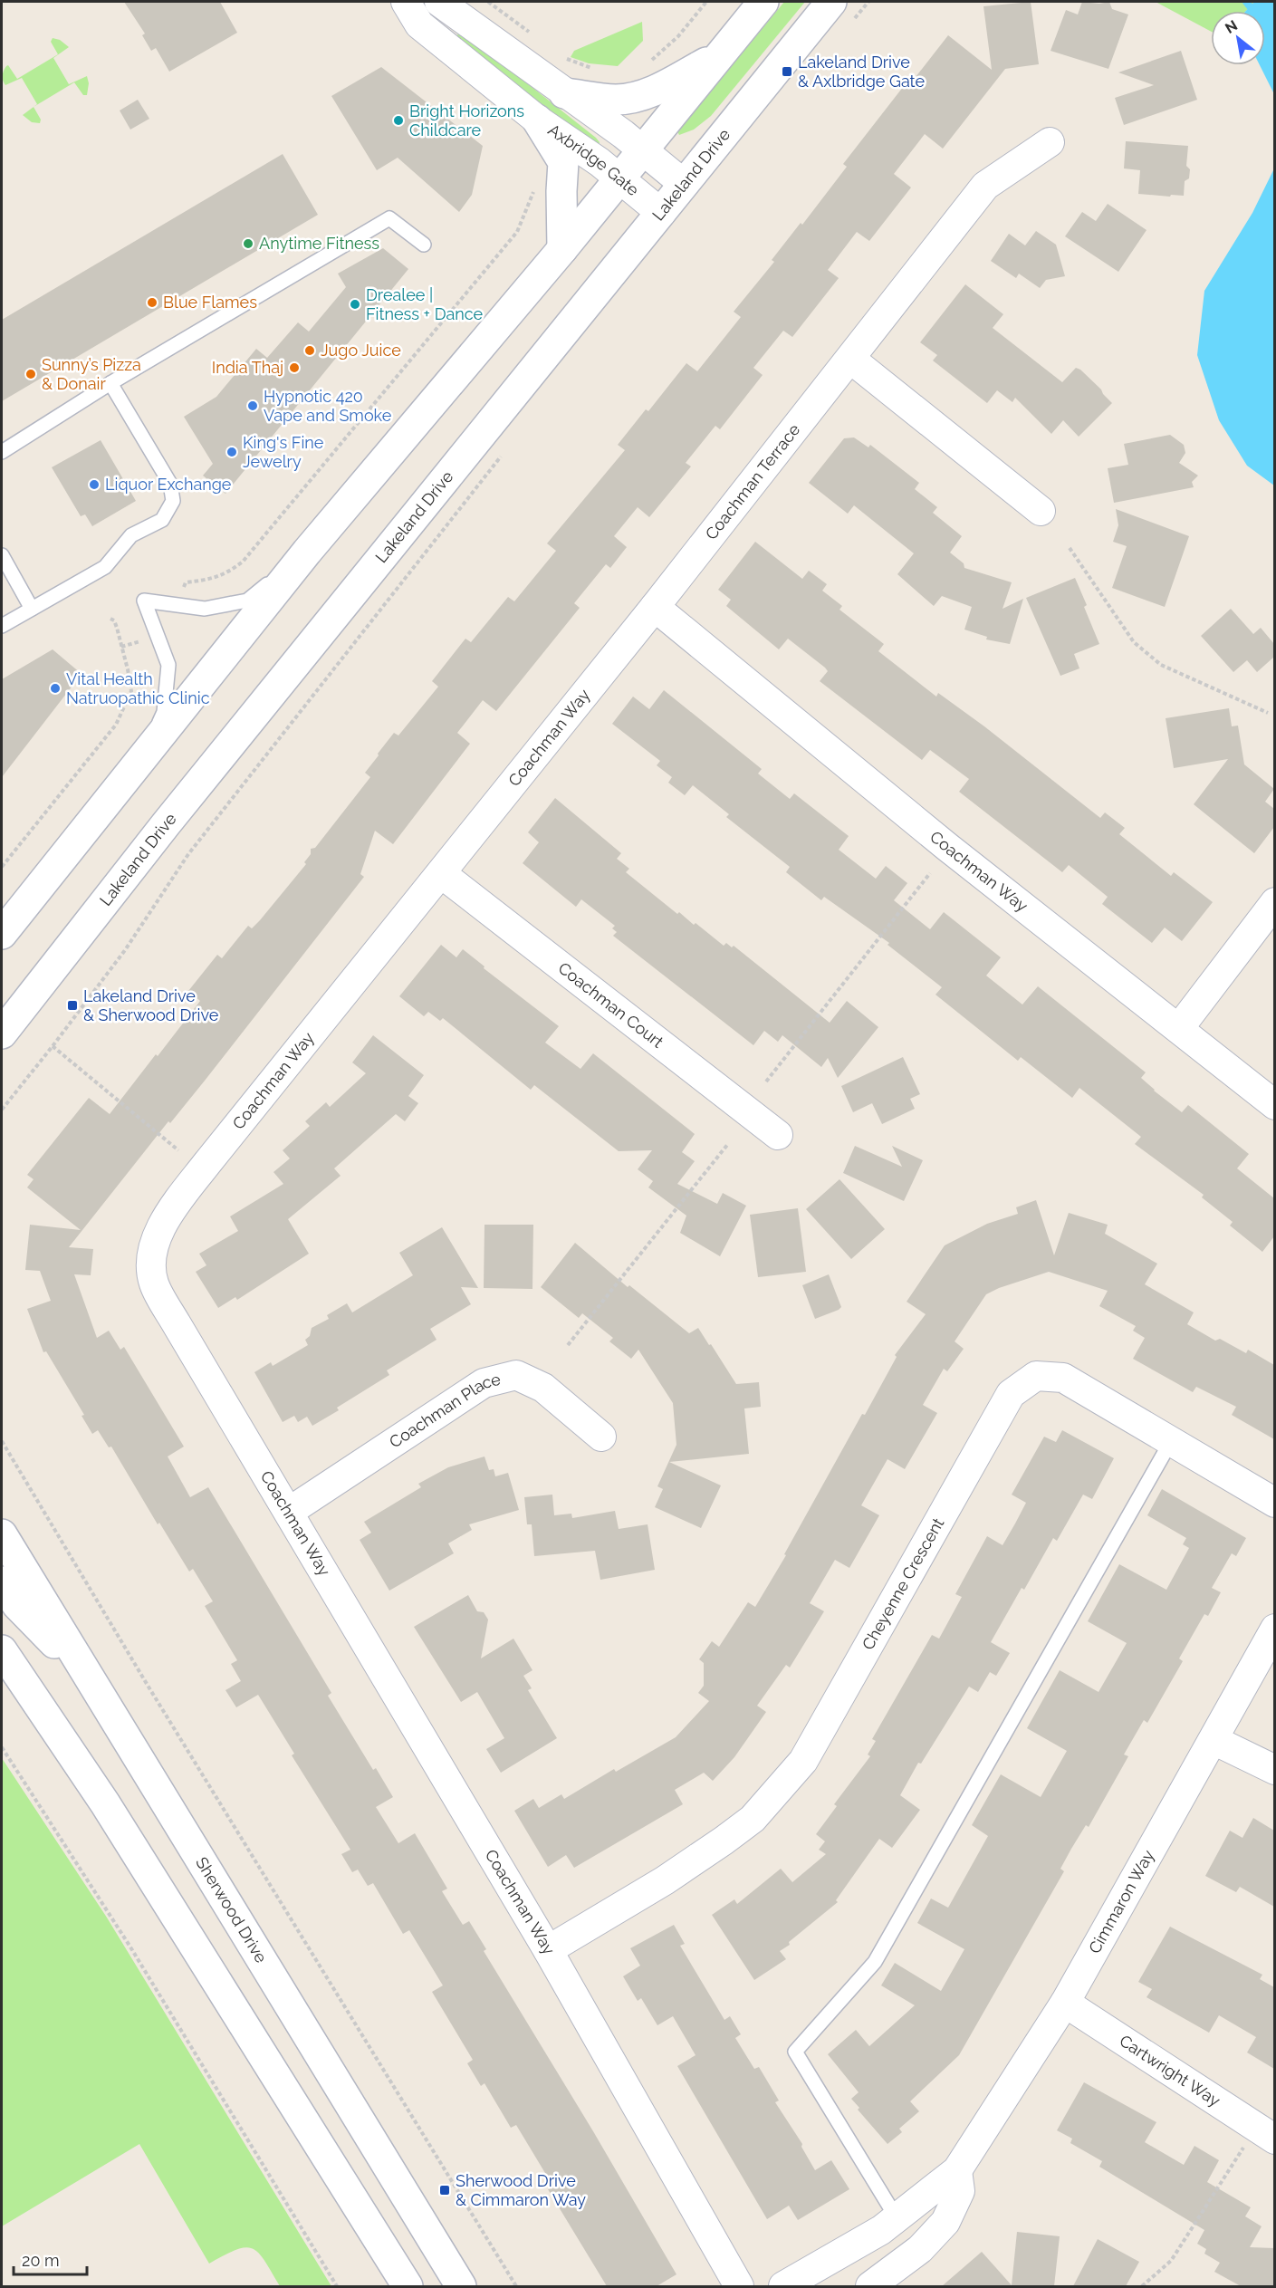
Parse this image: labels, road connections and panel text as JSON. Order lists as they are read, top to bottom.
{
  "streets": {
    "main road": ["Lakeland Drive", "Sherwood Drive"],
    "street": [
      "Axbridge Gate",
      "Coachman Terrace",
      "Coachman Way",
      "Coachman Court",
      "Coachman Place",
      "Cheyenne Crescent",
      "Cimmaron Way",
      "Cartwright Way"
    ]
  },
  "crossings": [
    ["Axbridge Gate", "Lakeland Drive"],
    ["Coachman Terrace", "Coachman Way"],
    ["Coachman Way", "Coachman Court"],
    ["Coachman Way", "Coachman Place"],
    ["Coachman Way", "Cheyenne Crescent"],
    ["Cimmaron Way", "Cartwright Way"]
  ],
  "places": {
    "transit": ["Lakeland Drive & Axlbridge Gate", "Lakeland Drive & Sherwood Drive", "Sherwood Drive & Cimmaron Way"],
    "other": [
      "Bright Horizons Childcare",
      "Anytime Fitness",
      "Blue Flames",
      "Drealee | Fitness + Dance",
      "Jugo Juice",
      "India Thaj",
      "Sunny’s Pizza & Donair",
      "Hypnotic 420 Vape and Smoke",
      "King's Fine Jewelry",
      "Liquor Exchange",
      "Vital Health Natruopathic Clinic"
    ]
  },
  "scale_bar": "20 m",
  "north": "top left"
}
